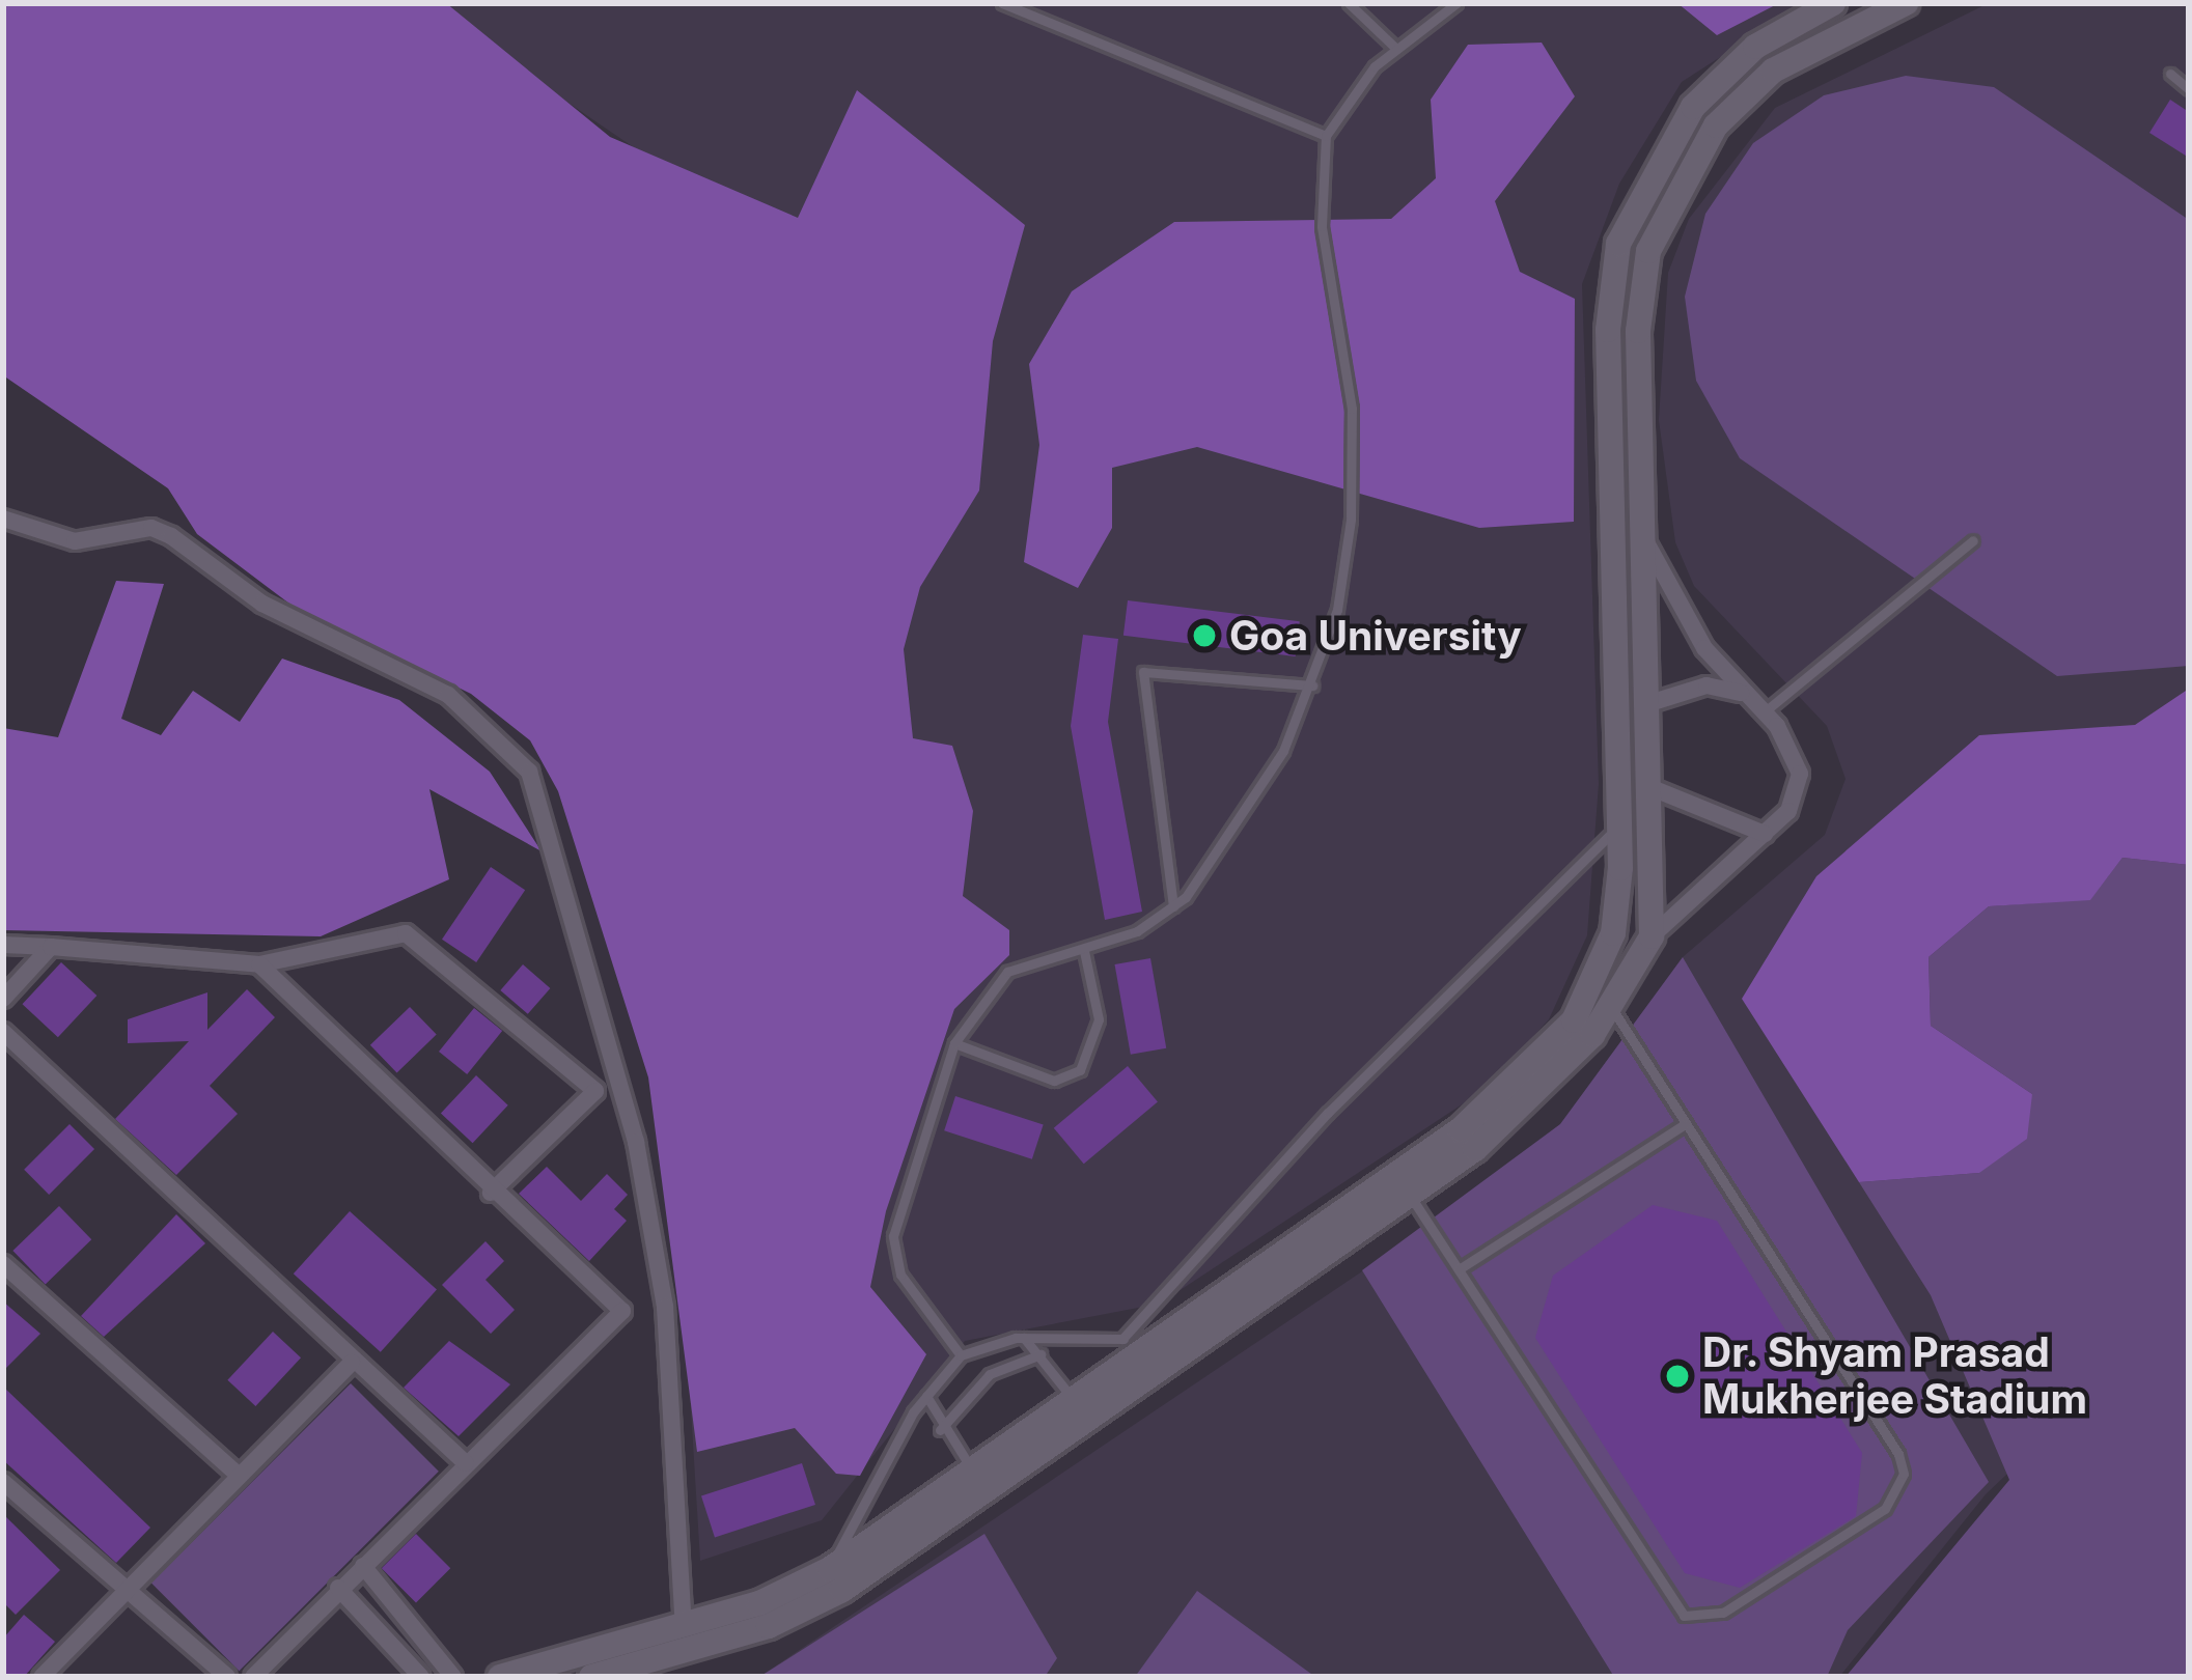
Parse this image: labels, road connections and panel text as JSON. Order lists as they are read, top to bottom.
{
  "places": ["Goa University", "Dr. Shyam Prasad Mukherjee Stadium"]
}
